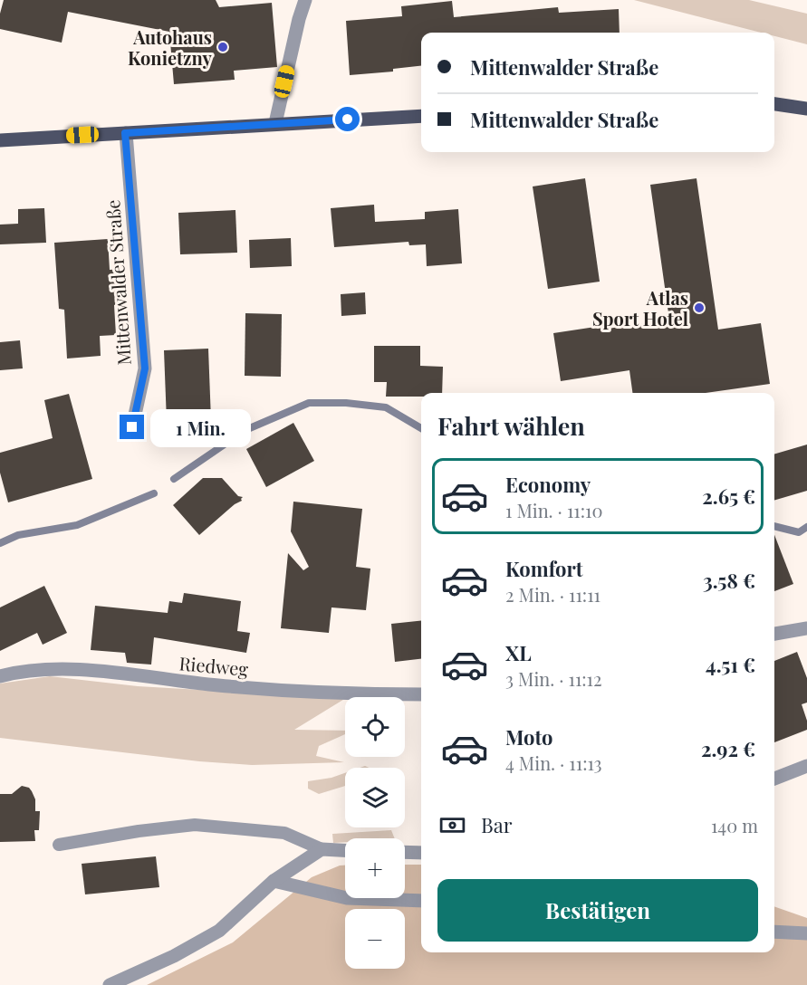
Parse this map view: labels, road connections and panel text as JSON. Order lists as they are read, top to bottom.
{
  "streets": {
    "street": ["Mittenwalder Straße", "Riedweg"]
  },
  "places": ["Autohaus Konietzny", "Atlas Sport Hotel"],
  "page": {
    "banner": ["Mittenwalder Straße", "Mittenwalder Straße"],
    "heading": "Fahrt wählen",
    "bubble": "1 Min.",
    "list": [
      {
        "name": "Economy",
        "note": "1 Min. · 11:10",
        "value": "2.65 €"
      },
      {
        "name": "Komfort",
        "note": "2 Min. · 11:11",
        "value": "3.58 €"
      },
      {
        "name": "XL",
        "note": "3 Min. · 11:12",
        "value": "4.51 €"
      },
      {
        "name": "Moto",
        "note": "4 Min. · 11:13",
        "value": "2.92 €"
      }
    ],
    "map_buttons": ["+", "−"],
    "pay": ["Bar", "140 m"],
    "buttons": "Bestätigen"
  }
}
